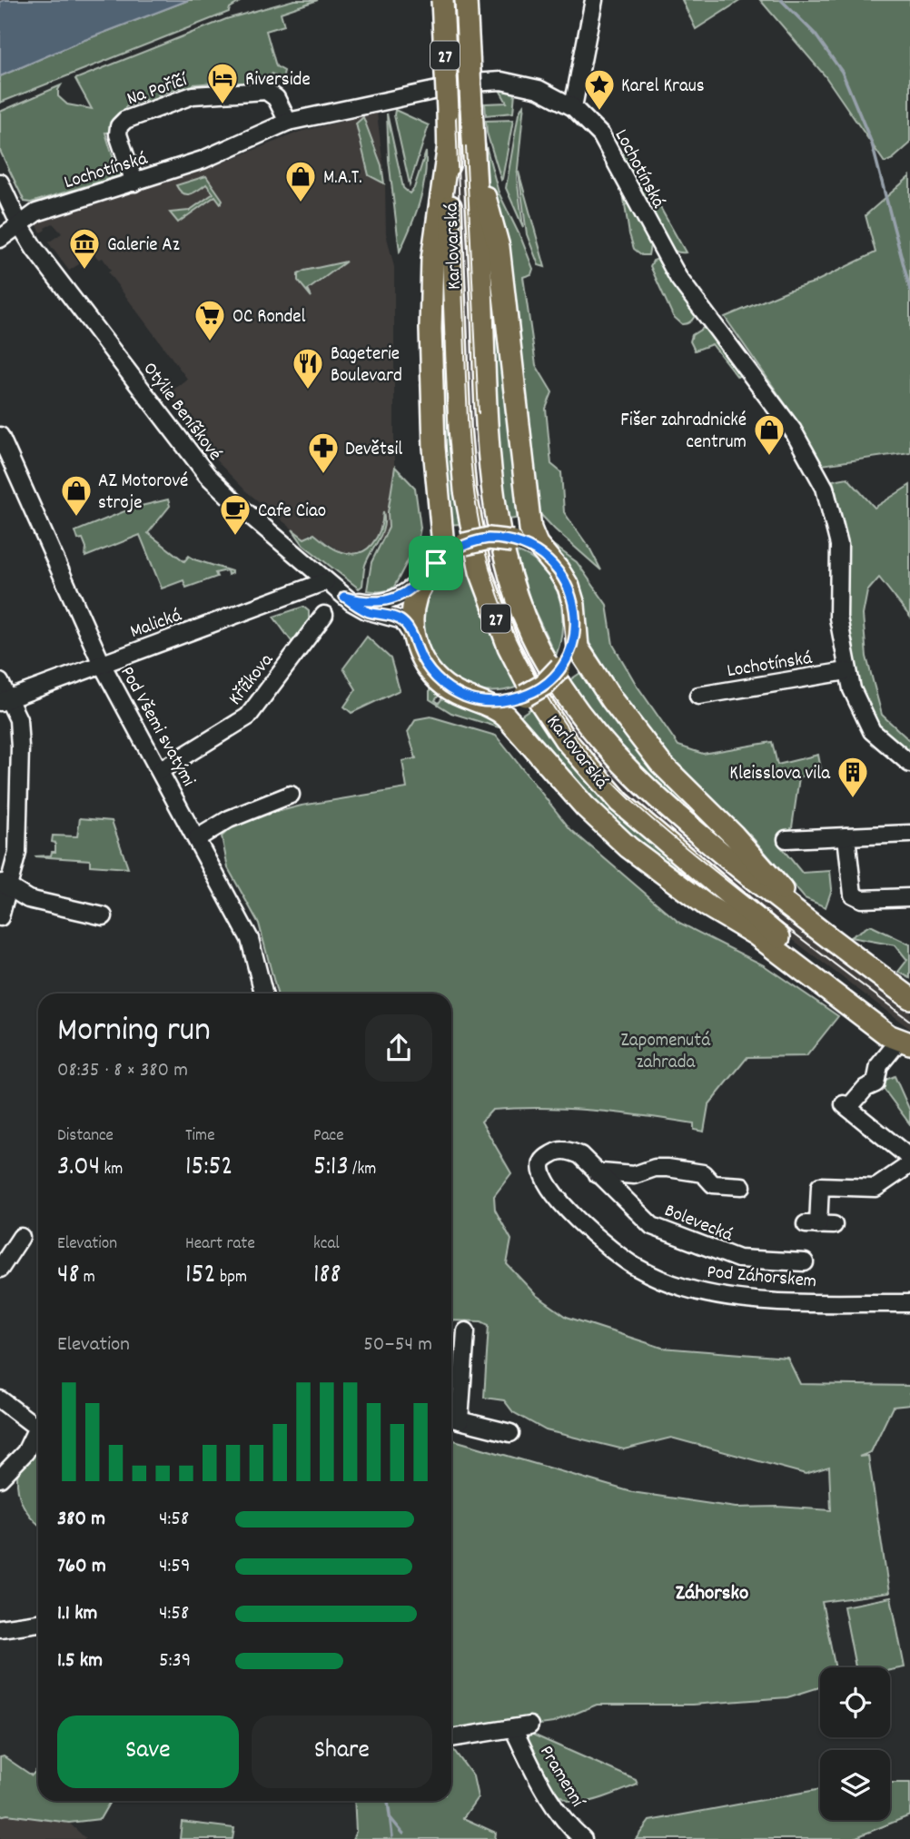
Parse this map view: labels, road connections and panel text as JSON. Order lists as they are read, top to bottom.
{
  "streets": {
    "main road": ["27", "Karlovarská"],
    "street": [
      "Na Poříčí",
      "Lochotínská",
      "Otýlie Beníškové",
      "Malická",
      "Křížkova",
      "Pod Všemi svatými",
      "Bolevecká",
      "Pod Záhorskem",
      "Pramenní"
    ]
  },
  "crossings": [
    ["Na Poříčí", "Lochotínská"],
    ["Lochotínská", "Otýlie Beníškové"],
    ["Otýlie Beníškové", "Malická"],
    ["Malická", "Pod Všemi svatými"],
    ["Křížkova", "Pod Všemi svatými"],
    ["Bolevecká", "Pod Záhorskem"]
  ],
  "districts": ["Záhorsko"],
  "parks": ["Zapomenutá zahrada"],
  "places": {
    "hotel": ["Riverside"],
    "place": ["Karel Kraus"],
    "shop": ["M.A.T.", "Fišer zahradnické centrum", "AZ Motorové stroje"],
    "museum": ["Galerie Az"],
    "supermarket": ["OC Rondel"],
    "restaurant": ["Bageterie Boulevard"],
    "pharmacy": ["Devětsil"],
    "cafe": ["Cafe Ciao"],
    "building": ["Kleisslova vila"]
  },
  "page": {
    "heading": ["Morning run", "08:35 · 8 × 380 m"],
    "stats": [
      ["Distance", "3.04 km"],
      ["Time", "15:52"],
      ["Pace", "5:13 /km"],
      ["Elevation", "48 m"],
      ["Heart rate", "152 bpm"],
      ["kcal", "188"]
    ],
    "chart": ["Elevation", "50–54 m"],
    "list": [
      {
        "name": "380 m",
        "note": "4:58"
      },
      {
        "name": "760 m",
        "note": "4:59"
      },
      {
        "name": "1.1 km",
        "note": "4:58"
      },
      {
        "name": "1.5 km",
        "note": "5:39"
      }
    ],
    "buttons": ["Save", "Share"]
  }
}
